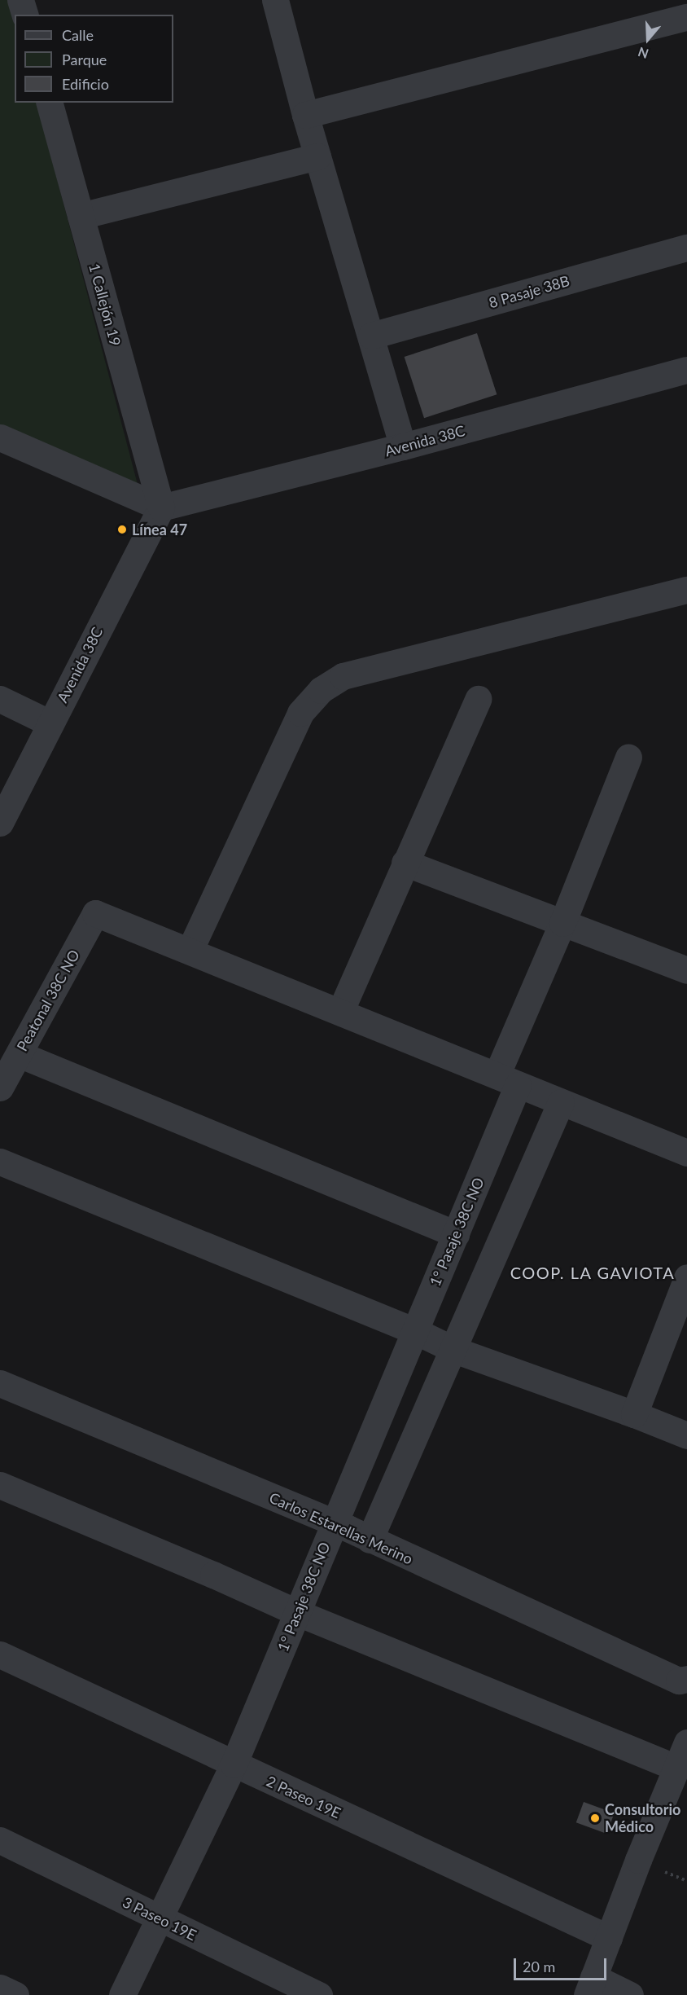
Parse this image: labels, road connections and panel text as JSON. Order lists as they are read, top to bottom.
{
  "streets": {
    "street": [
      "8 Pasaje 38B",
      "1 Callejón 19",
      "Avenida 38C",
      "Peatonal 38C NO",
      "1° Pasaje 38C NO",
      "Carlos Estarellas Merino",
      "2 Paseo 19E",
      "3 Paseo 19E"
    ]
  },
  "crossings": [
    ["1 Callejón 19", "Avenida 38C"],
    ["1° Pasaje 38C NO", "Carlos Estarellas Merino"],
    ["1° Pasaje 38C NO", "2 Paseo 19E"],
    ["1° Pasaje 38C NO", "3 Paseo 19E"]
  ],
  "districts": ["COOP. LA GAVIOTA"],
  "places": ["Línea 47", "Consultorio Médico"],
  "legend": ["Calle", "Parque", "Edificio"],
  "scale_bar": "20 m",
  "north": "bottom"
}
